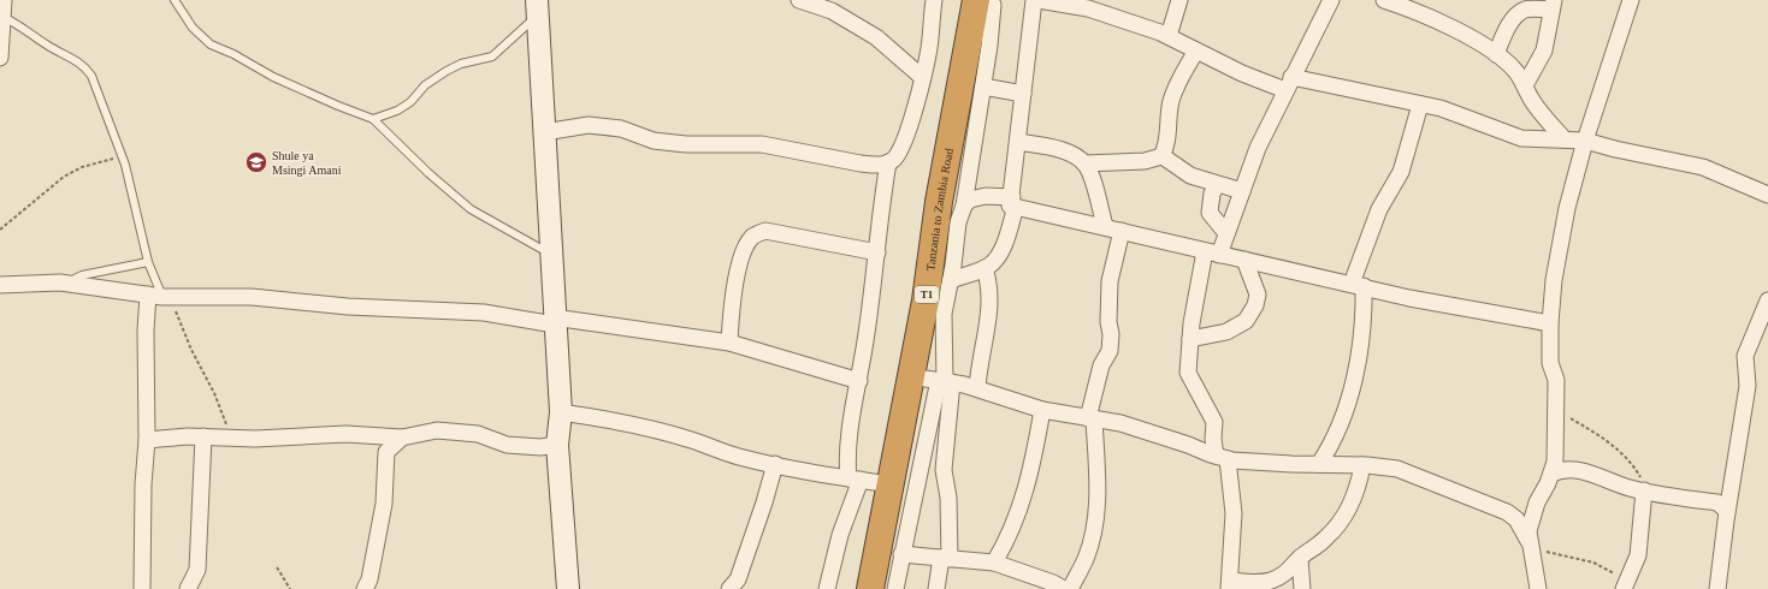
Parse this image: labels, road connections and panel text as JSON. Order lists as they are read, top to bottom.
{
  "streets": {
    "highway": ["Tanzania to Zambia Road", "T1"]
  },
  "places": {
    "school or university": ["Shule ya Msingi Amani"]
  }
}
